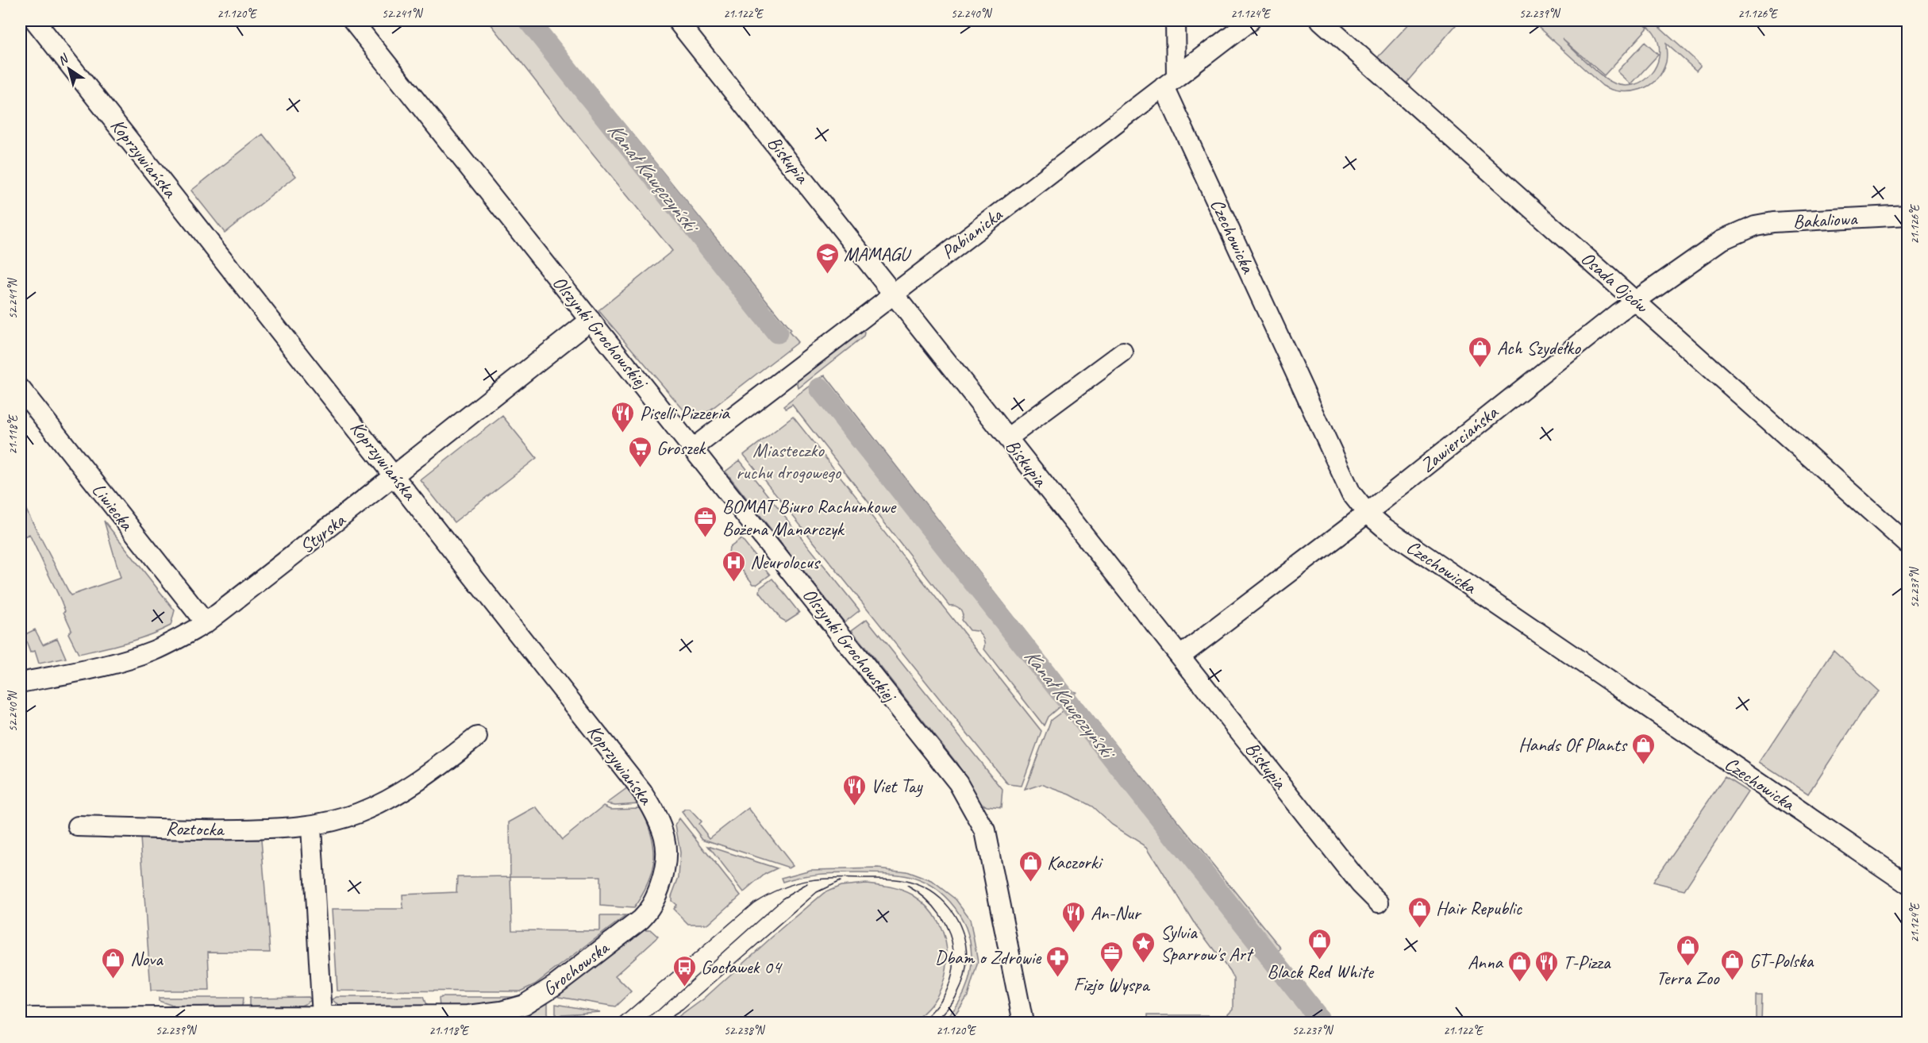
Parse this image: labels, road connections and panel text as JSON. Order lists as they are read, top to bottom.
{
  "streets": {
    "street": [
      "Koprzywiańska",
      "Biskupia",
      "Bakaliowa",
      "Pabianicka",
      "Czechowicka",
      "Osada Ojców",
      "Olszynki Grochowskiej",
      "Zawierciańska",
      "Liwiecka",
      "Styrska",
      "Roztocka",
      "Grochowska"
    ]
  },
  "crossings": [
    ["Koprzywiańska", "Styrska"],
    ["Koprzywiańska", "Grochowska"],
    ["Biskupia", "Pabianicka"],
    ["Biskupia", "Zawierciańska"],
    ["Bakaliowa", "Zawierciańska"],
    ["Pabianicka", "Czechowicka"],
    ["Pabianicka", "Olszynki Grochowskiej"],
    ["Czechowicka", "Zawierciańska"],
    ["Osada Ojców", "Zawierciańska"],
    ["Olszynki Grochowskiej", "Styrska"],
    ["Liwiecka", "Styrska"]
  ],
  "water": ["Kanał Kawęczyński"],
  "parks": ["Miasteczko ruchu drogowego"],
  "places": {
    "school or university": ["MAMAGU"],
    "shop": [
      "Ach Szydełko",
      "Hands Of Plants",
      "Kaczorki",
      "Hair Republic",
      "Black Red White",
      "Terra Zoo",
      "Nova",
      "GT-Polska",
      "Anna"
    ],
    "restaurant": [
      "Piselli Pizzeria",
      "Viet Tay",
      "An-Nur",
      "T-Pizza"
    ],
    "supermarket": ["Groszek"],
    "office": ["BOMAT Biuro Rachunkowe Bożena Manarczyk", "Fizjo Wyspa"],
    "hospital": ["Neurolocus"],
    "place": ["Sylvia Sparrow's Art"],
    "pharmacy": ["Dbam o Zdrowie"],
    "bus stop": ["Gocławek 04"]
  },
  "north": "top left",
  "coordinates": [
    "21.120°E",
    "52.241°N",
    "21.122°E",
    "52.240°N",
    "21.124°E",
    "52.239°N",
    "21.126°E",
    "21.118°E",
    "52.237°N",
    "52.238°N"
  ]
}
